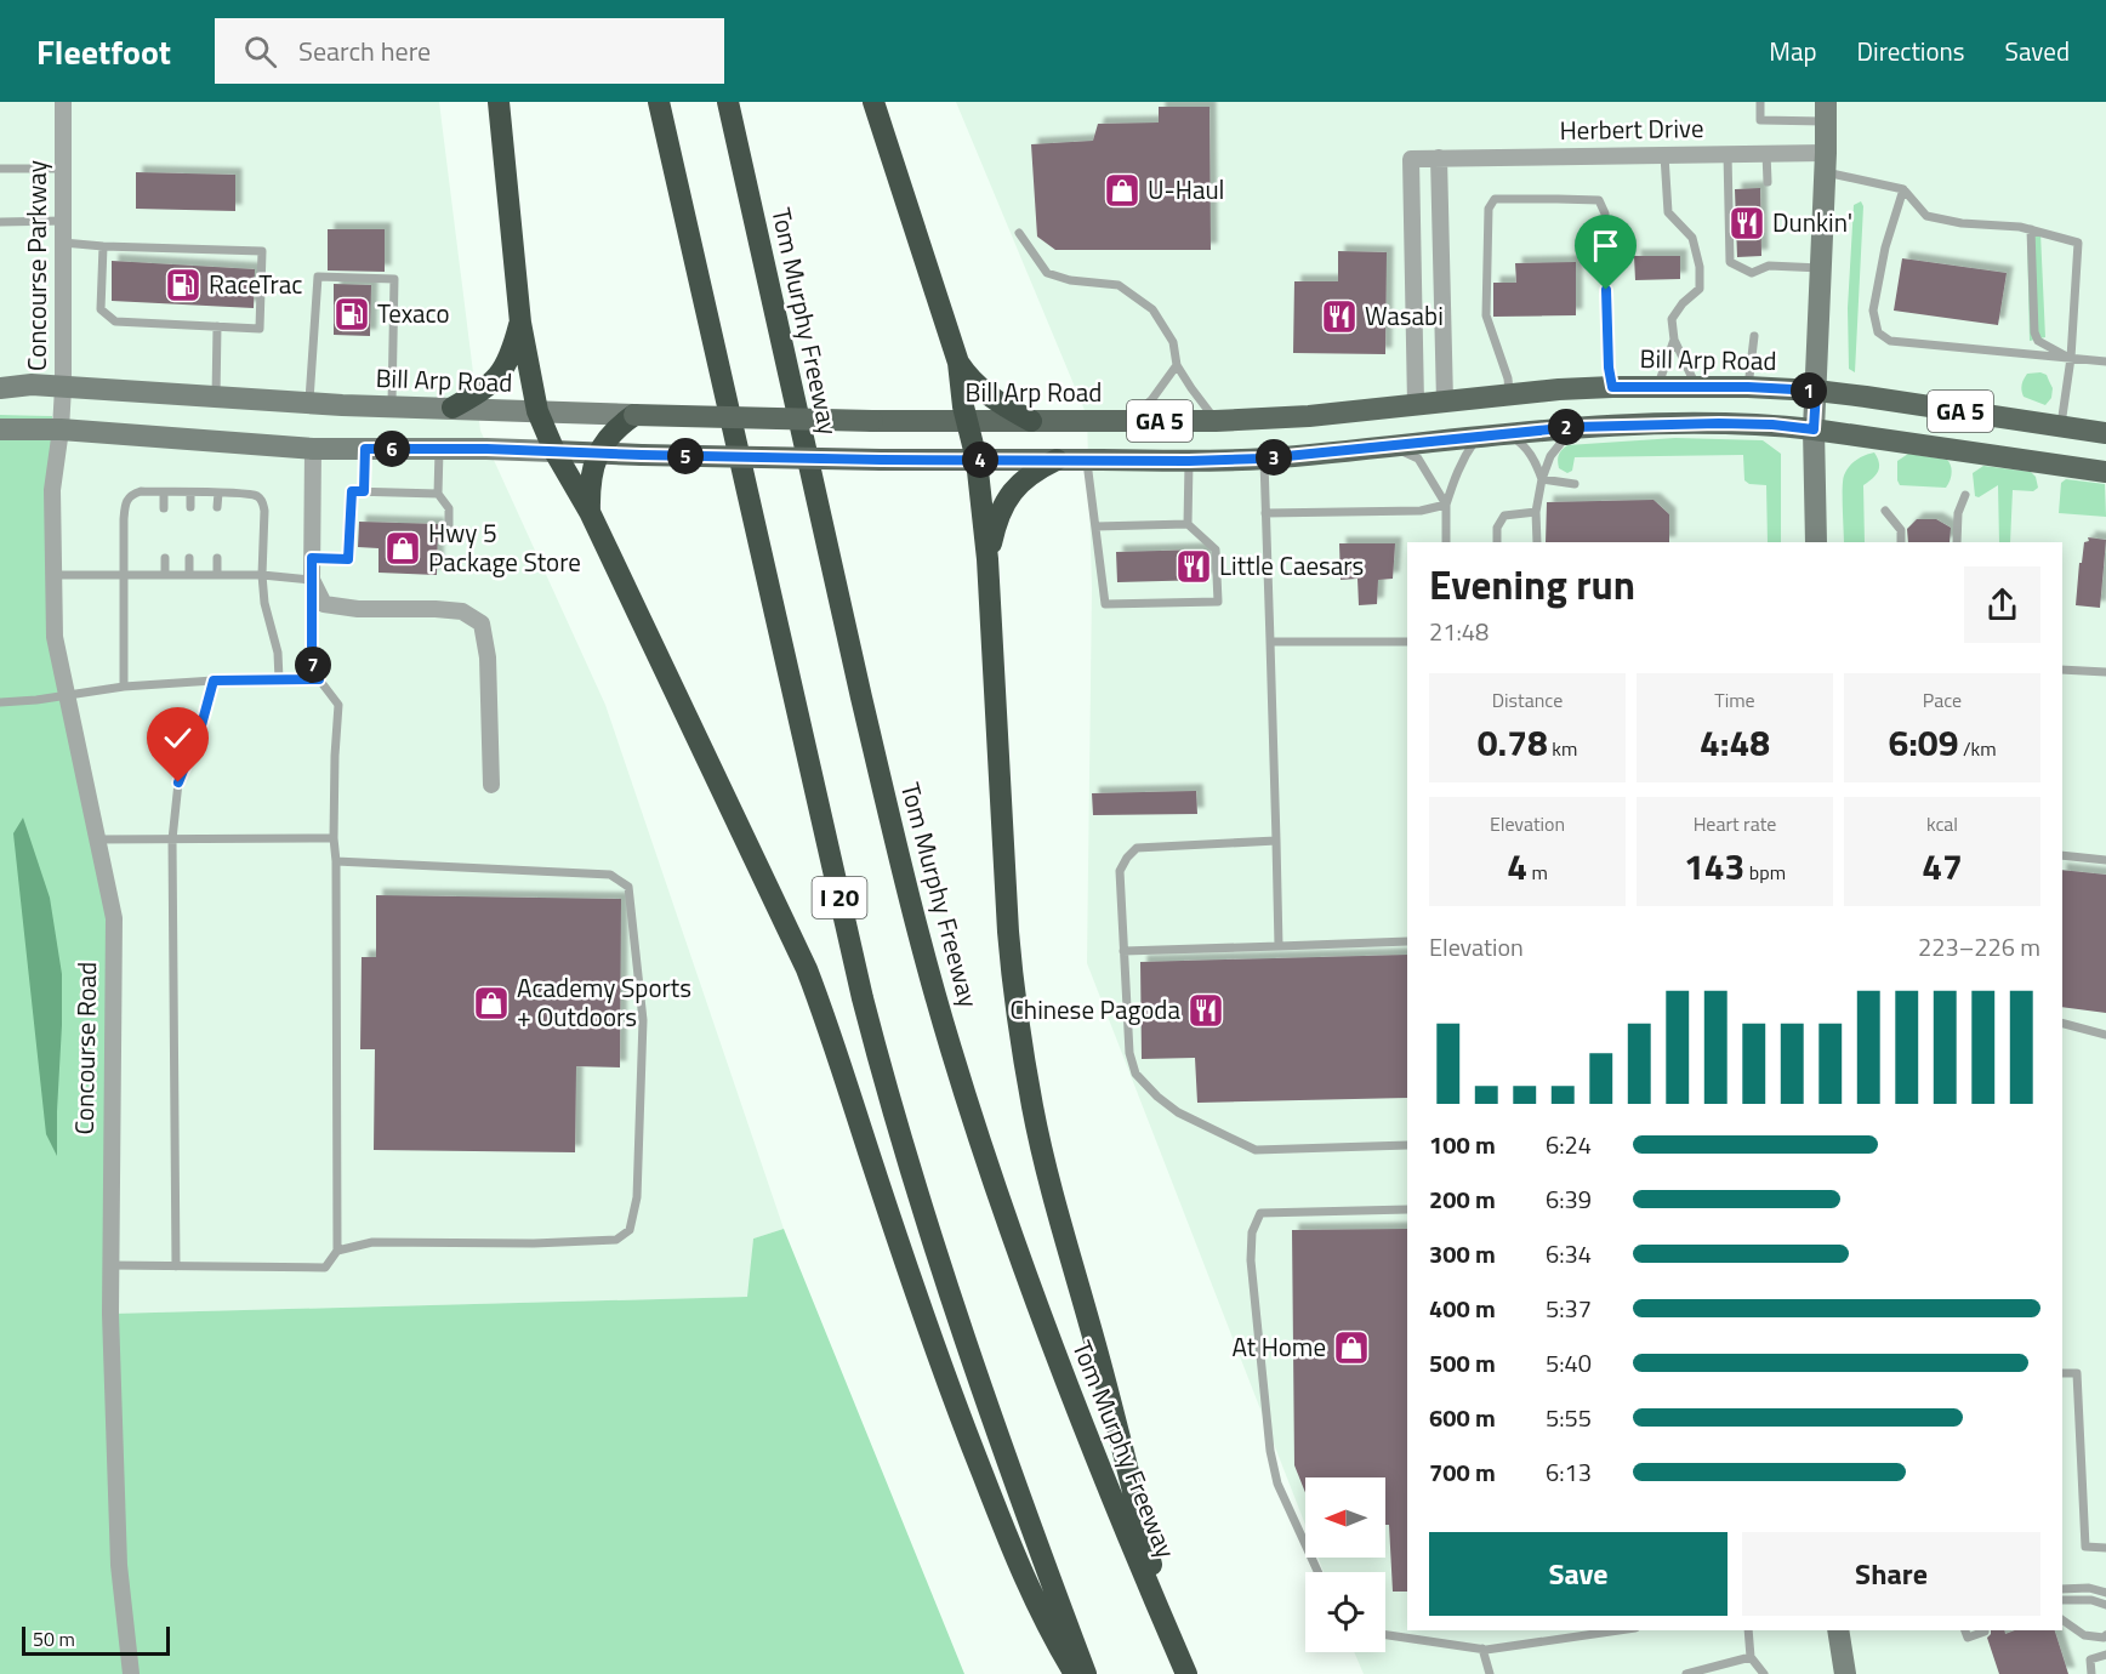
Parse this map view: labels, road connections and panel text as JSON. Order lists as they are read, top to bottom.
{
  "streets": {
    "highway": ["Tom Murphy Freeway", "I 20"],
    "main road": ["Bill Arp Road", "GA 5"],
    "street": ["Herbert Drive", "Concourse Parkway", "Concourse Road"]
  },
  "crossings": [
    ["Herbert Drive", "Bill Arp Road"],
    ["Concourse Parkway", "Bill Arp Road"],
    ["Concourse Parkway", "GA 5"],
    ["Concourse Parkway", "Concourse Road"],
    ["GA 5", "Concourse Road"]
  ],
  "places": {
    "shop": [
      "U-Haul",
      "Hwy 5 Package Store",
      "Academy Sports + Outdoors",
      "At Home"
    ],
    "restaurant": [
      "Dunkin'",
      "Wasabi",
      "Little Caesars",
      "Chinese Pagoda"
    ],
    "fuel station": ["RaceTrac", "Texaco"]
  },
  "scale_bar": "50 m",
  "north": "left",
  "page": {
    "header": "Fleetfoot",
    "search": "Search here",
    "nav": ["Map", "Directions", "Saved"],
    "pins": [
      "1",
      "2",
      "6",
      "5",
      "3",
      "4",
      "7"
    ],
    "heading": ["Evening run", "21:48"],
    "stats": [
      ["Distance", "0.78 km"],
      ["Time", "4:48"],
      ["Pace", "6:09 /km"],
      ["Elevation", "4 m"],
      ["Heart rate", "143 bpm"],
      ["kcal", "47"]
    ],
    "chart": ["Elevation", "223–226 m"],
    "list": [
      {
        "name": "100 m",
        "note": "6:24"
      },
      {
        "name": "200 m",
        "note": "6:39"
      },
      {
        "name": "300 m",
        "note": "6:34"
      },
      {
        "name": "400 m",
        "note": "5:37"
      },
      {
        "name": "500 m",
        "note": "5:40"
      },
      {
        "name": "600 m",
        "note": "5:55"
      },
      {
        "name": "700 m",
        "note": "6:13"
      }
    ],
    "buttons": ["Save", "Share"],
    "scale": "50 m"
  }
}
